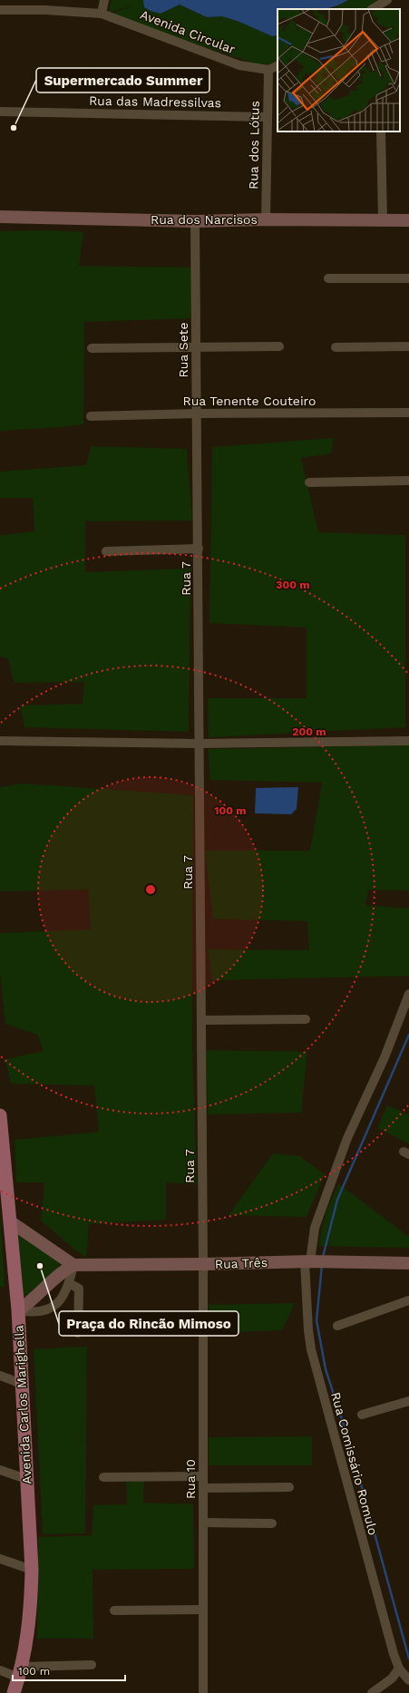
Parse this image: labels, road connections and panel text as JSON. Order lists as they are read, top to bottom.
{
  "streets": {
    "main road": ["Rua dos Narcisos", "Rua Três", "Avenida Carlos Marighella"],
    "street": [
      "Avenida Circular",
      "Rua das Madressilvas",
      "Rua dos Lótus",
      "Rua Sete",
      "Rua Tenente Couteiro",
      "Rua 7",
      "Rua Comissário Romulo",
      "Rua 10"
    ]
  },
  "crossings": [
    ["Avenida Circular", "Rua dos Lótus"],
    ["Rua das Madressilvas", "Rua dos Lótus"],
    ["Rua dos Lótus", "Rua dos Narcisos"],
    ["Rua dos Narcisos", "Rua Sete"],
    ["Rua Sete", "Rua Tenente Couteiro"],
    ["Rua Sete", "Rua 7"],
    ["Rua 7", "Rua Três"],
    ["Rua 7", "Rua 10"],
    ["Rua Três", "Rua Comissário Romulo"],
    ["Rua Três", "Rua 10"]
  ],
  "places": ["Supermercado Summer", "Praça do Rincão Mimoso"],
  "scale_bar": "100 m",
  "rings": ["300 m", "200 m", "100 m"]
}
